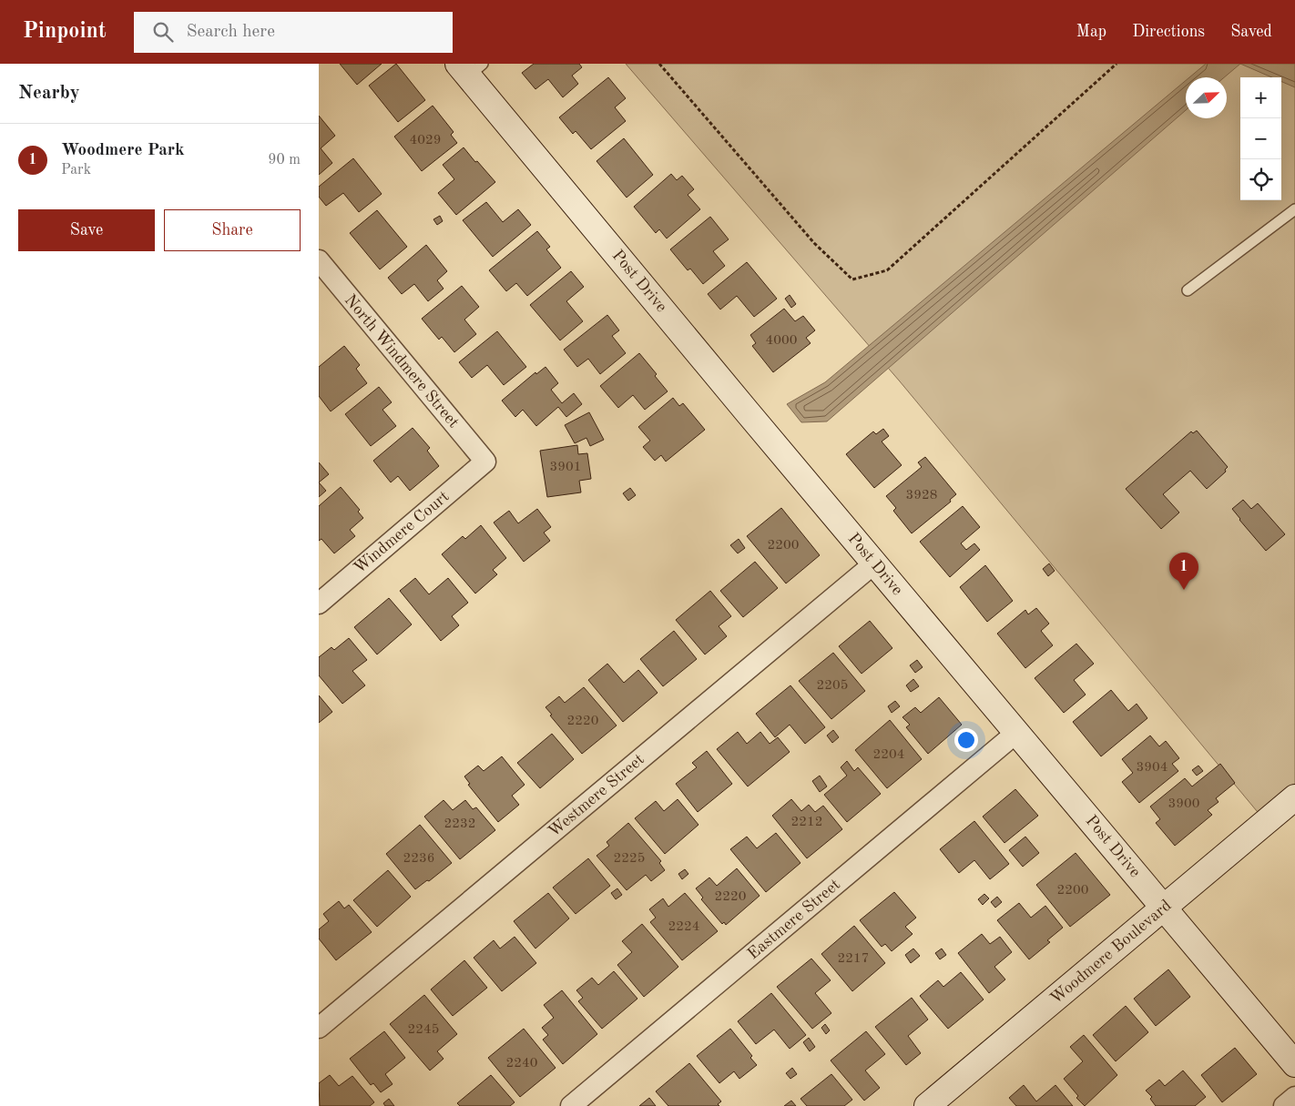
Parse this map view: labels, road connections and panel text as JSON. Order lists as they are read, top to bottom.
{
  "streets": {
    "street": [
      "Post Drive",
      "North Windmere Street",
      "Windmere Court",
      "Westmere Street",
      "Eastmere Street",
      "Woodmere Boulevard"
    ]
  },
  "crossings": [
    ["Post Drive", "Westmere Street"],
    ["Post Drive", "Eastmere Street"],
    ["Post Drive", "Woodmere Boulevard"],
    ["North Windmere Street", "Windmere Court"]
  ],
  "house_numbers": [
    "4029",
    "4000",
    "3901",
    "3928",
    "2200",
    "2205",
    "2220",
    "2204",
    "3904",
    "3900",
    "2212",
    "2232",
    "2236",
    "2225",
    "2200",
    "2220",
    "2224",
    "2217",
    "2245",
    "2240"
  ],
  "north": "top right",
  "page": {
    "header": "Pinpoint",
    "search": "Search here",
    "nav": ["Map", "Directions", "Saved"],
    "heading": "Nearby",
    "map_buttons": ["+", "−"],
    "list": [
      {
        "mark": "1",
        "name": "Woodmere Park",
        "note": "Park",
        "value": "90 m"
      }
    ],
    "buttons": ["Save", "Share"],
    "pins": "1"
  }
}
